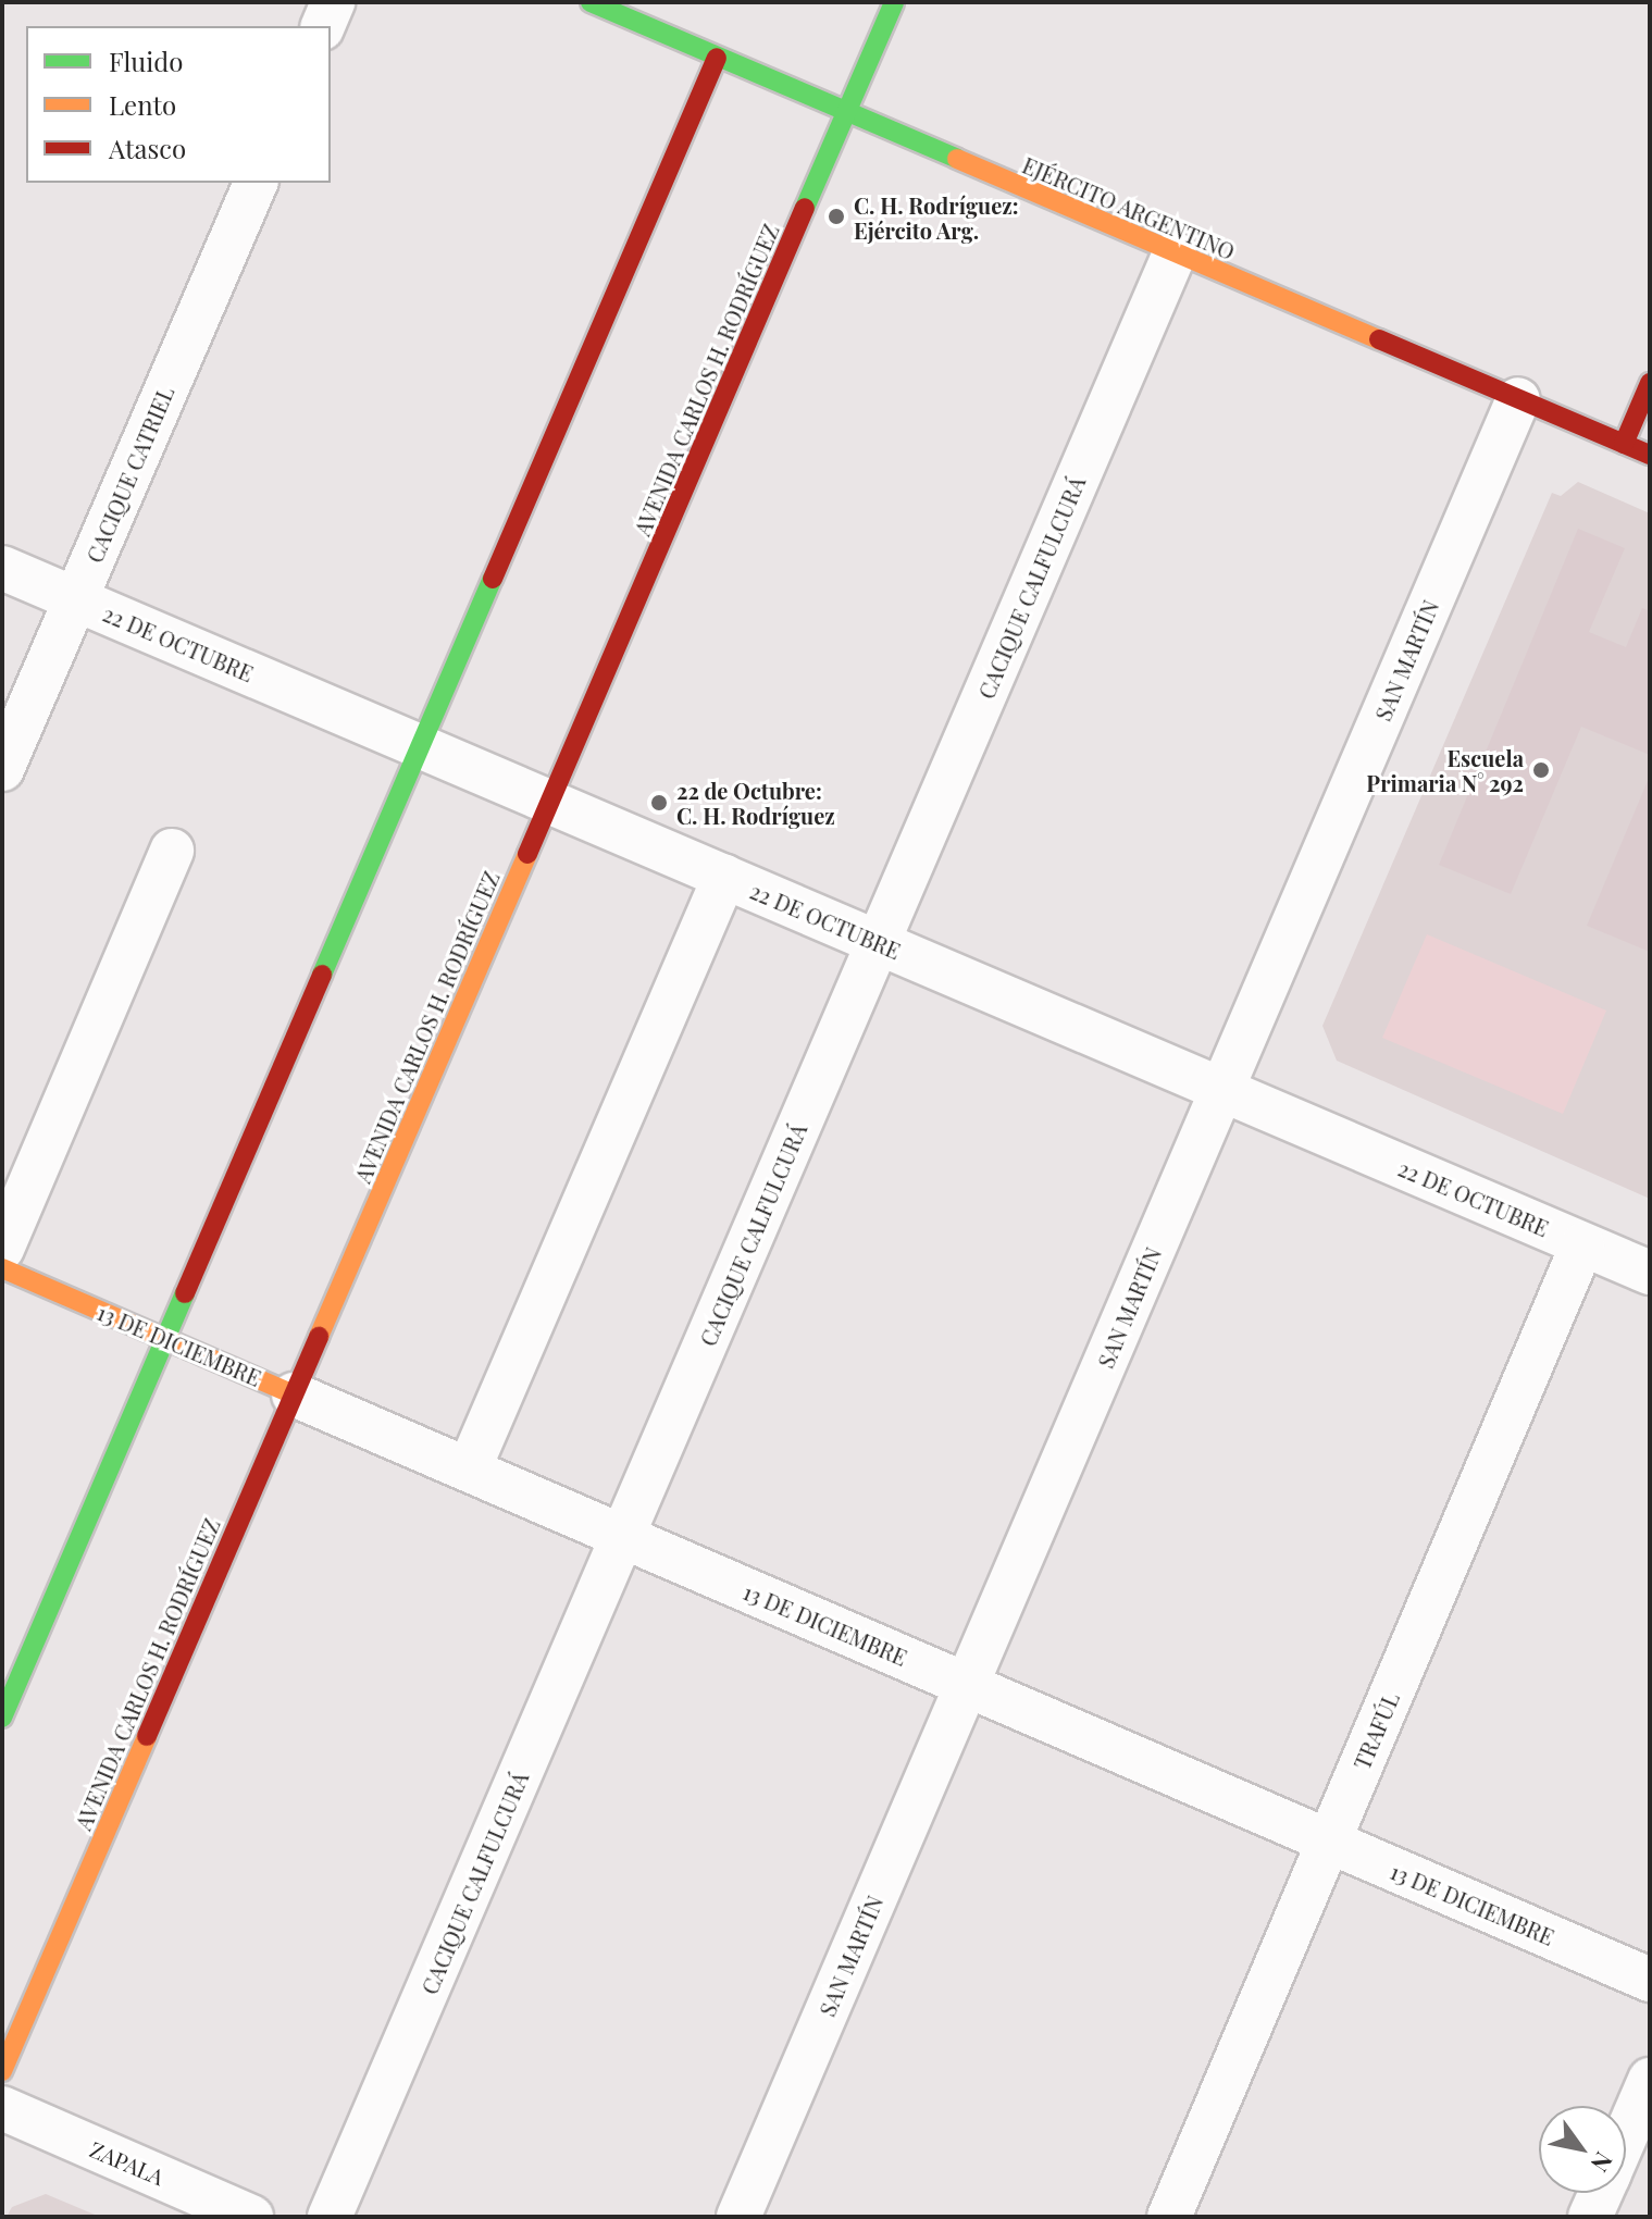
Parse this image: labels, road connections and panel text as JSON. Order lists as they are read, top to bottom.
{
  "streets": {
    "main road": ["EJÉRCITO ARGENTINO", "AVENIDA CARLOS H. RODRÍGUEZ", "13 DE DICIEMBRE"],
    "street": [
      "CACIQUE CATRIEL",
      "CACIQUE CALFULCURÁ",
      "22 DE OCTUBRE",
      "SAN MARTÍN",
      "TRAFÚL",
      "ZAPALA"
    ]
  },
  "crossings": [
    ["EJÉRCITO ARGENTINO", "AVENIDA CARLOS H. RODRÍGUEZ"],
    ["EJÉRCITO ARGENTINO", "CACIQUE CALFULCURÁ"],
    ["EJÉRCITO ARGENTINO", "SAN MARTÍN"],
    ["AVENIDA CARLOS H. RODRÍGUEZ", "22 DE OCTUBRE"],
    ["AVENIDA CARLOS H. RODRÍGUEZ", "13 DE DICIEMBRE"],
    ["CACIQUE CATRIEL", "22 DE OCTUBRE"],
    ["CACIQUE CALFULCURÁ", "22 DE OCTUBRE"],
    ["CACIQUE CALFULCURÁ", "13 DE DICIEMBRE"],
    ["22 DE OCTUBRE", "SAN MARTÍN"],
    ["22 DE OCTUBRE", "TRAFÚL"],
    ["SAN MARTÍN", "13 DE DICIEMBRE"],
    ["13 DE DICIEMBRE", "TRAFÚL"]
  ],
  "places": ["C. H. Rodríguez: Ejército Arg.", "Escuela Primaria N° 292", "22 de Octubre: C. H. Rodríguez"],
  "legend": ["Fluido", "Lento", "Atasco"],
  "north": "bottom right"
}
